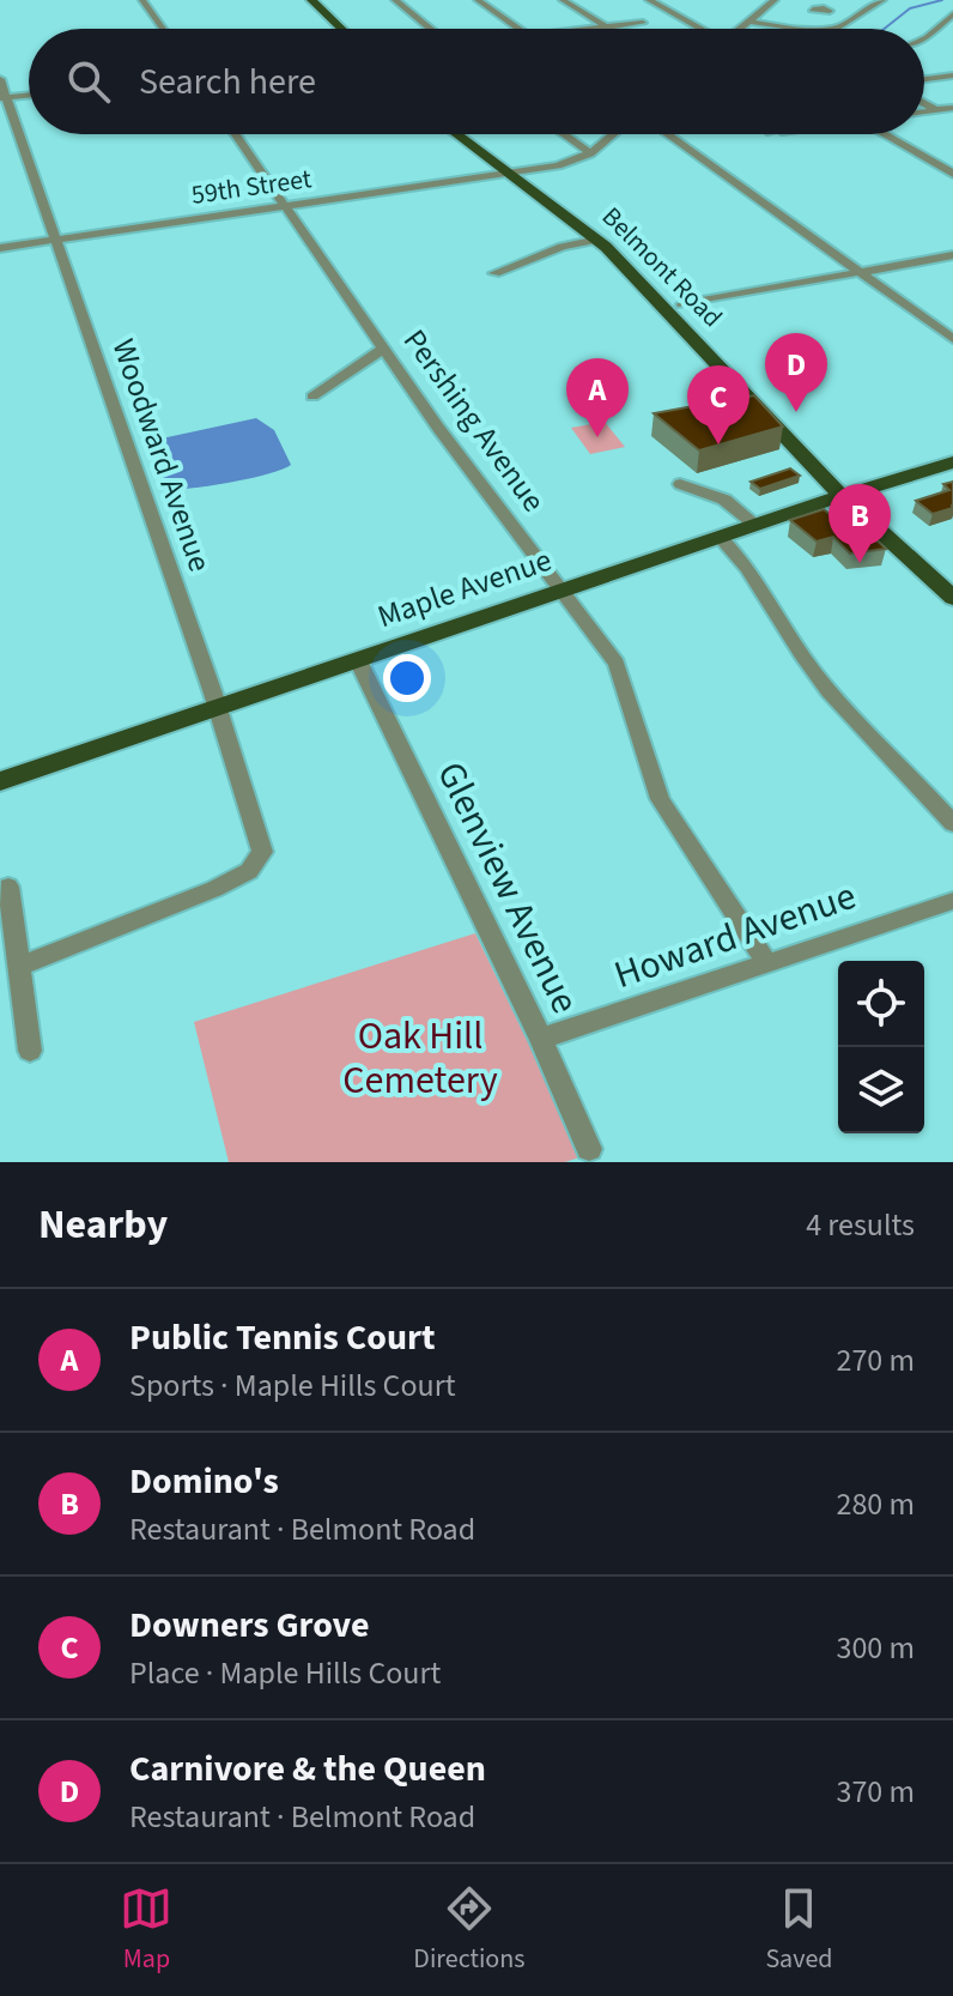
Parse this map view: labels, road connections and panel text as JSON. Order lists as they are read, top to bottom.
{
  "streets": {
    "main road": ["Belmont Road", "Maple Avenue"],
    "street": [
      "59th Street",
      "Pershing Avenue",
      "Woodward Avenue",
      "Glenview Avenue",
      "Howard Avenue"
    ]
  },
  "crossings": [
    ["59th Street", "Belmont Road"],
    ["59th Street", "Pershing Avenue"],
    ["59th Street", "Woodward Avenue"],
    ["Belmont Road", "Maple Avenue"],
    ["Pershing Avenue", "Maple Avenue"],
    ["Pershing Avenue", "Howard Avenue"],
    ["Woodward Avenue", "Maple Avenue"],
    ["Maple Avenue", "Glenview Avenue"],
    ["Glenview Avenue", "Howard Avenue"]
  ],
  "parks": ["Oak Hill Cemetery"],
  "page": {
    "search": "Search here",
    "pins": [
      "D",
      "A",
      "C",
      "B"
    ],
    "heading": ["Nearby", "4 results"],
    "list": [
      {
        "mark": "A",
        "name": "Public Tennis Court",
        "note": "Sports · Maple Hills Court",
        "value": "270 m"
      },
      {
        "mark": "B",
        "name": "Domino's",
        "note": "Restaurant · Belmont Road",
        "value": "280 m"
      },
      {
        "mark": "C",
        "name": "Downers Grove",
        "note": "Place · Maple Hills Court",
        "value": "300 m"
      },
      {
        "mark": "D",
        "name": "Carnivore & the Queen",
        "note": "Restaurant · Belmont Road",
        "value": "370 m"
      }
    ],
    "nav": ["Map", "Directions", "Saved"]
  }
}
